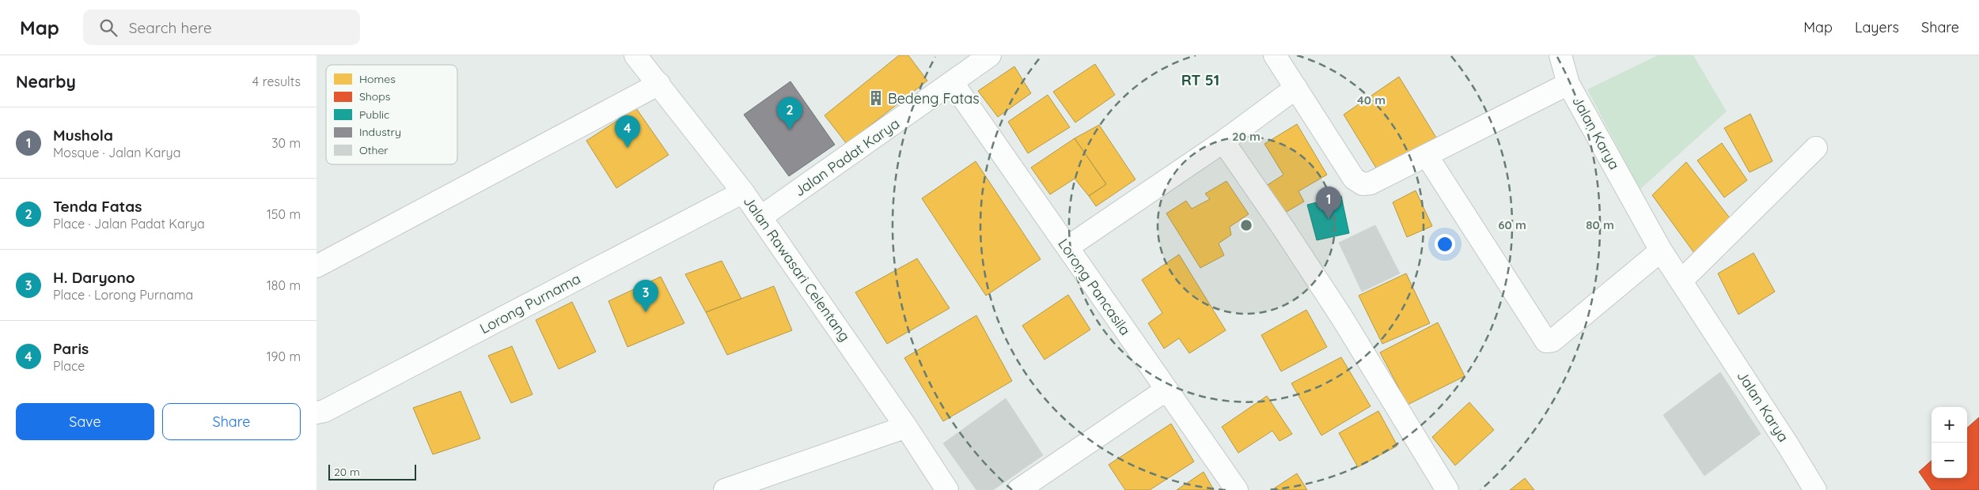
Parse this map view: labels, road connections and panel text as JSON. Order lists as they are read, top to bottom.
{
  "streets": {
    "street": [
      "Jalan Karya",
      "Jalan Padat Karya",
      "Jalan Rawasari Celentang",
      "Lorong Pancasila",
      "Lorong Purnama"
    ]
  },
  "crossings": [
    ["Jalan Padat Karya", "Jalan Rawasari Celentang"],
    ["Jalan Padat Karya", "Lorong Pancasila"],
    ["Jalan Rawasari Celentang", "Lorong Purnama"]
  ],
  "districts": ["RT 51"],
  "places": {
    "building": ["Bedeng Fatas"]
  },
  "legend": [
    "Homes",
    "Shops",
    "Public",
    "Industry",
    "Other"
  ],
  "scale_bar": "20 m",
  "page": {
    "header": "Map",
    "search": "Search here",
    "nav": ["Map", "Layers", "Share"],
    "heading": ["Nearby", "4 results"],
    "pins": [
      "2",
      "4",
      "1",
      "3"
    ],
    "list": [
      {
        "mark": "1",
        "name": "Mushola",
        "note": "Mosque · Jalan Karya",
        "value": "30 m"
      },
      {
        "mark": "2",
        "name": "Tenda Fatas",
        "note": "Place · Jalan Padat Karya",
        "value": "150 m"
      },
      {
        "mark": "3",
        "name": "H. Daryono",
        "note": "Place · Lorong Purnama",
        "value": "180 m"
      },
      {
        "mark": "4",
        "name": "Paris",
        "note": "Place",
        "value": "190 m"
      }
    ],
    "buttons": ["Save", "Share"],
    "map_buttons": ["+", "−"],
    "scale": "20 m"
  },
  "rings": [
    "40 m",
    "20 m",
    "60 m",
    "80 m"
  ]
}
